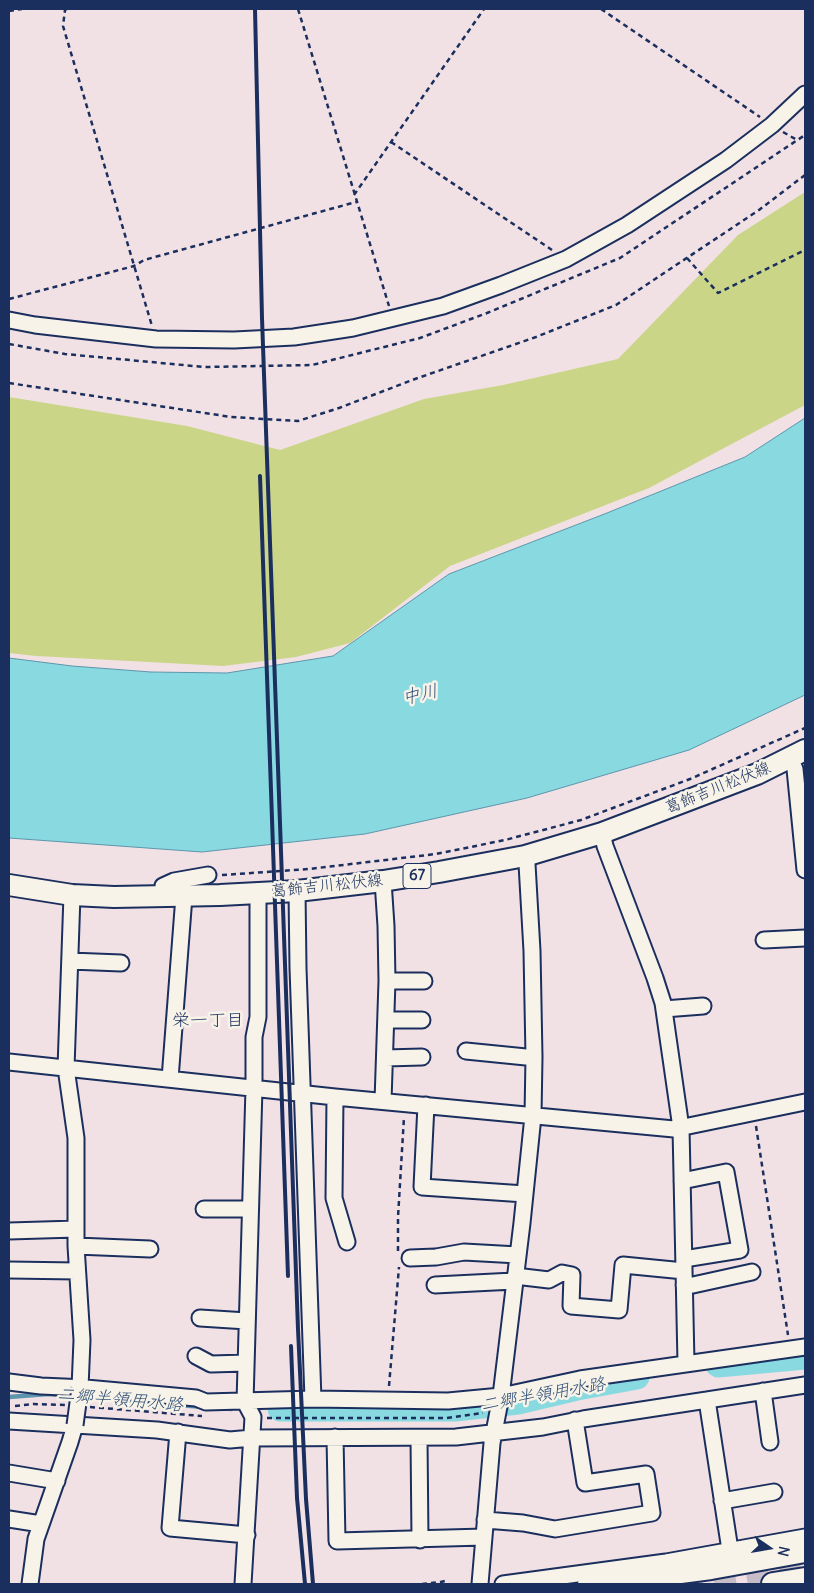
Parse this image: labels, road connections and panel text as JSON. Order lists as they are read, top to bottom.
{
  "streets": {
    "main road": ["葛飾吉川松伏線", "67"]
  },
  "districts": ["栄一丁目"],
  "water": ["中川", "二郷半領用水路"],
  "north": "right"
}
